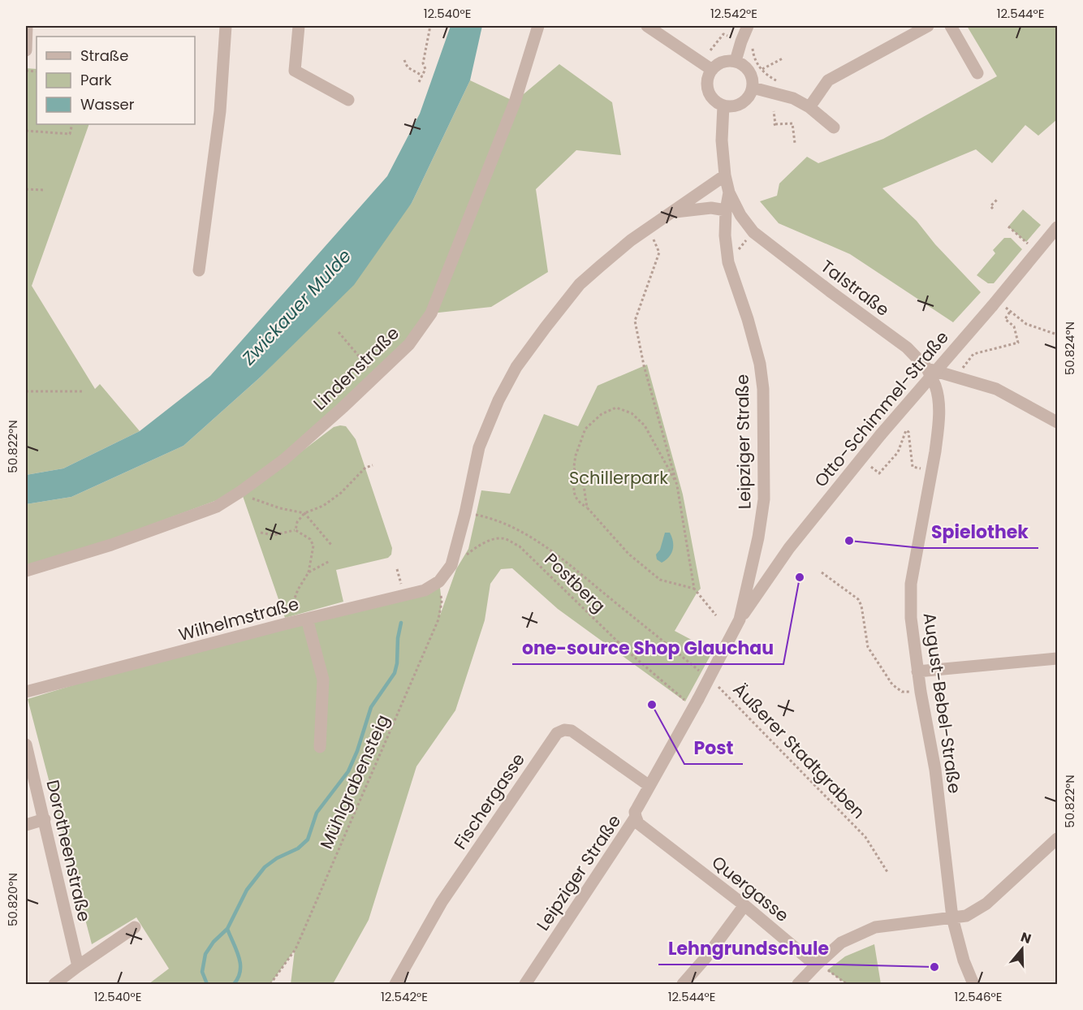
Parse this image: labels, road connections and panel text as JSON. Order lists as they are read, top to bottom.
{
  "streets": {
    "street": [
      "Talstraße",
      "Lindenstraße",
      "Otto-Schimmel-Straße",
      "Leipziger Straße",
      "Wilhelmstraße",
      "August-Bebel-Straße",
      "Fischergasse",
      "Dorotheenstraße",
      "Quergasse"
    ],
    "path": ["Postberg", "Äußerer Stadtgraben", "Mühlgrabensteig"]
  },
  "crossings": [
    ["Talstraße", "Leipziger Straße"],
    ["Talstraße", "August-Bebel-Straße"],
    ["Otto-Schimmel-Straße", "Leipziger Straße"],
    ["Leipziger Straße", "Postberg"],
    ["Leipziger Straße", "Fischergasse"],
    ["Leipziger Straße", "Quergasse"],
    ["Postberg", "Wilhelmstraße"],
    ["Wilhelmstraße", "Mühlgrabensteig"]
  ],
  "water": ["Zwickauer Mulde"],
  "parks": ["Schillerpark"],
  "places": [
    "Spielothek",
    "one-source Shop Glauchau",
    "Post",
    "Lehngrundschule"
  ],
  "legend": ["Straße", "Park", "Wasser"],
  "north": "top",
  "coordinates": [
    "12.540°E",
    "12.542°E",
    "12.544°E",
    "50.824°N",
    "50.822°N",
    "50.820°N",
    "12.546°E"
  ]
}
